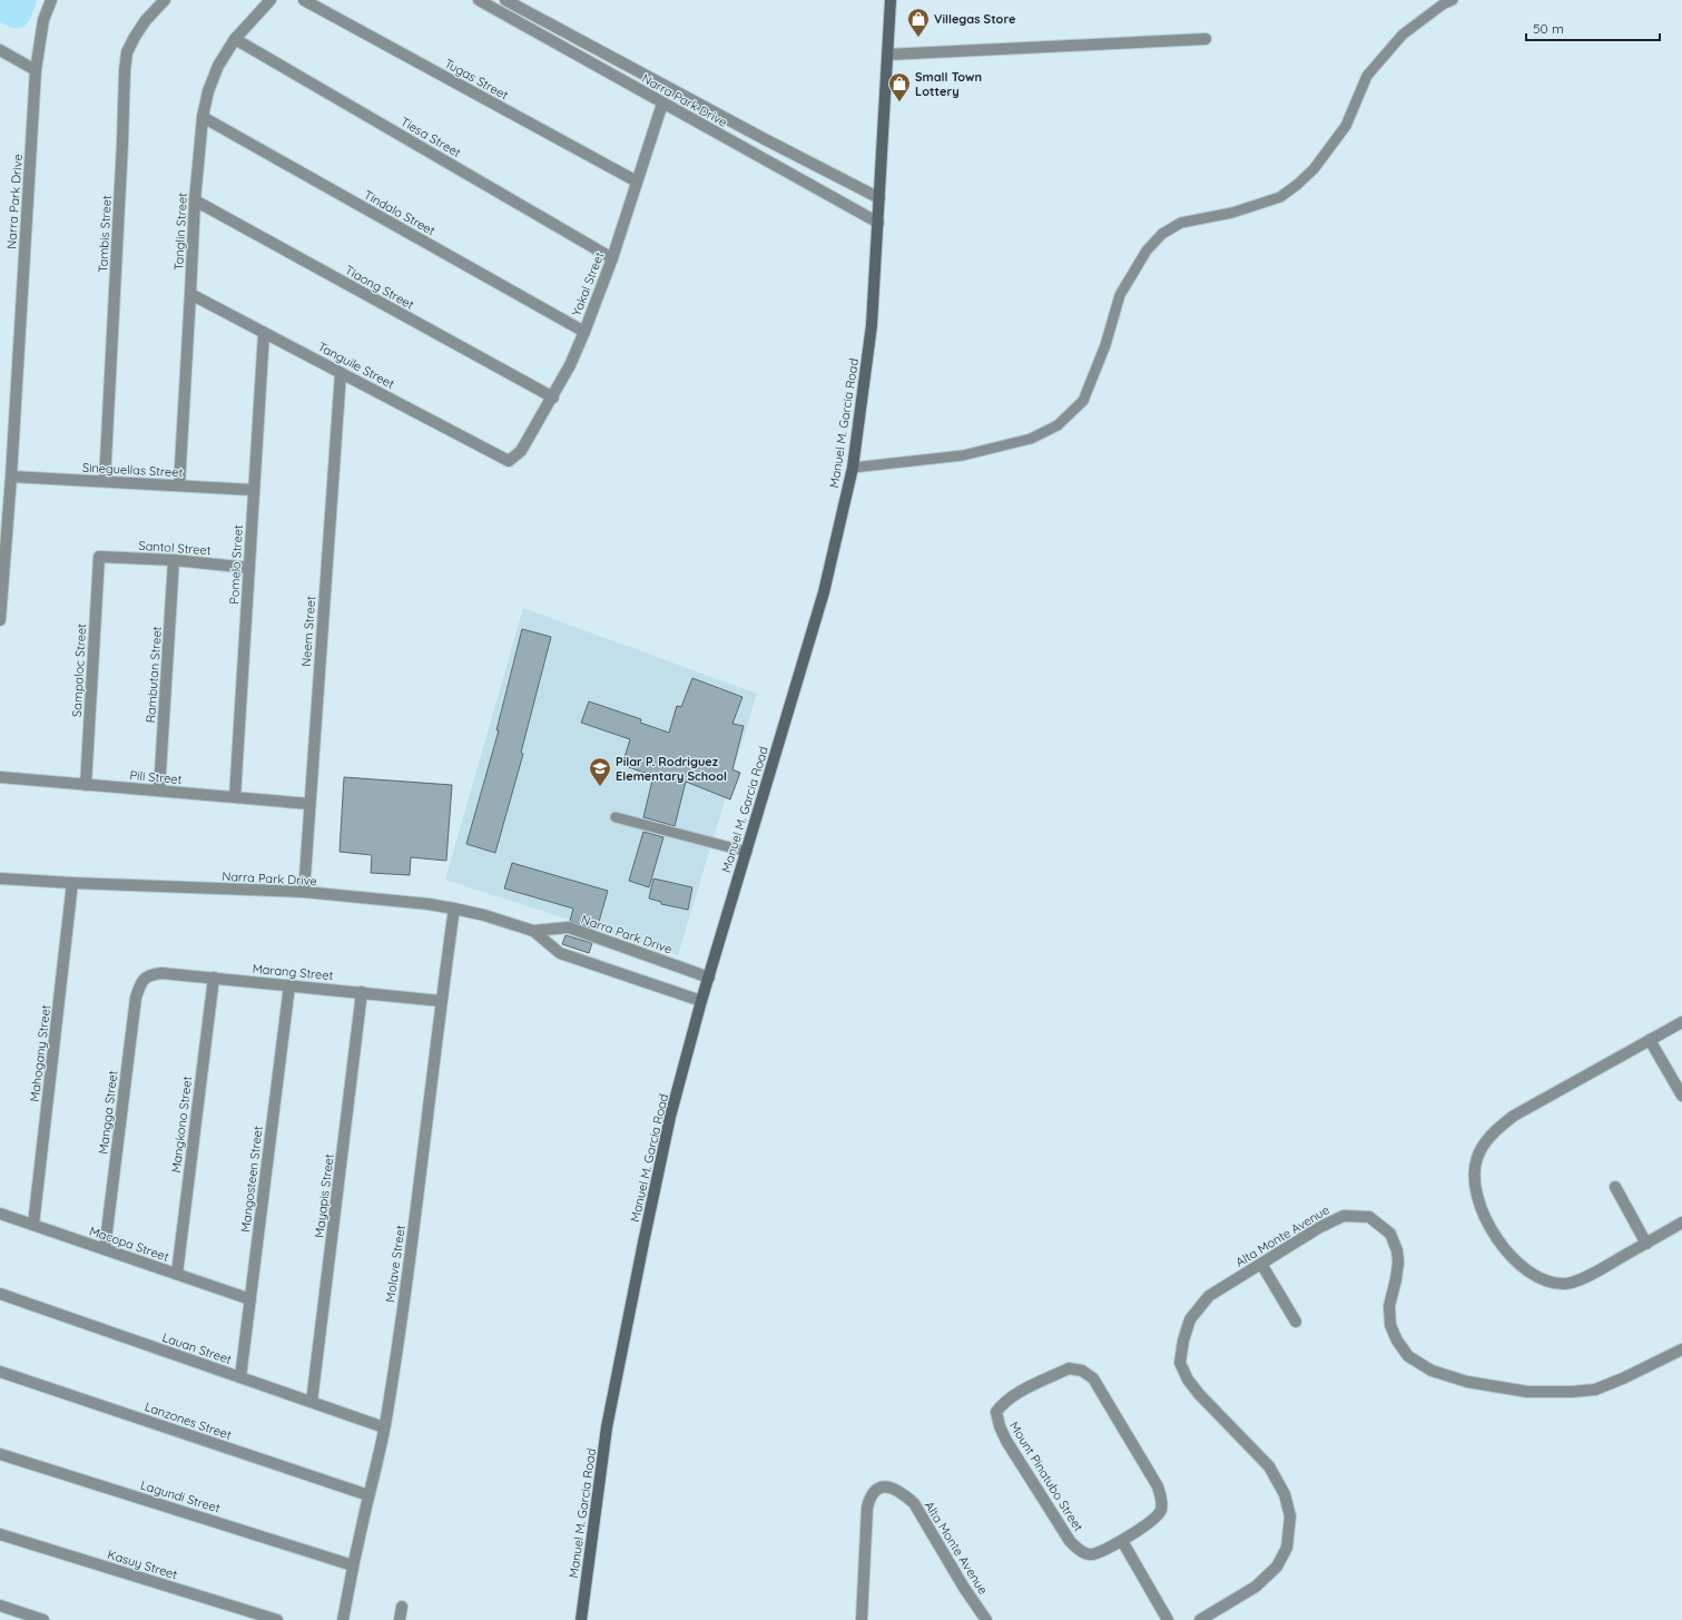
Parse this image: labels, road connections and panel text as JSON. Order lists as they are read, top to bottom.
{
  "streets": {
    "main road": ["Manuel M. Garcia Road"],
    "street": [
      "Tugas Street",
      "Narra Park Drive",
      "Tiesa Street",
      "Tindalo Street",
      "Tanglin Street",
      "Tambis Street",
      "Yakal Street",
      "Tiaong Street",
      "Tanguile Street",
      "Sineguellas Street",
      "Santol Street",
      "Pomelo Street",
      "Neem Street",
      "Sampaloc Street",
      "Rambutan Street",
      "Pili Street",
      "Marang Street",
      "Mahogany Street",
      "Mangga Street",
      "Mangkono Street",
      "Mangosteen Street",
      "Mayapis Street",
      "Alta Monte Avenue",
      "Macopa Street",
      "Molave Street",
      "Lauan Street",
      "Lanzones Street",
      "Mount Pinatubo Street",
      "Lagundi Street",
      "Kasuy Street"
    ]
  },
  "crossings": [
    ["Tugas Street", "Yakal Street"],
    ["Narra Park Drive", "Yakal Street"],
    ["Narra Park Drive", "Manuel M. Garcia Road"],
    ["Narra Park Drive", "Sineguellas Street"],
    ["Narra Park Drive", "Neem Street"],
    ["Narra Park Drive", "Mahogany Street"],
    ["Narra Park Drive", "Molave Street"],
    ["Tiesa Street", "Tanglin Street"],
    ["Tiesa Street", "Yakal Street"],
    ["Tindalo Street", "Tanglin Street"],
    ["Tindalo Street", "Yakal Street"],
    ["Tanglin Street", "Tiaong Street"],
    ["Tanglin Street", "Tanguile Street"],
    ["Tanglin Street", "Sineguellas Street"],
    ["Tambis Street", "Sineguellas Street"],
    ["Yakal Street", "Tiaong Street"],
    ["Yakal Street", "Tanguile Street"],
    ["Tanguile Street", "Pomelo Street"],
    ["Tanguile Street", "Neem Street"],
    ["Sineguellas Street", "Pomelo Street"],
    ["Santol Street", "Pomelo Street"],
    ["Santol Street", "Sampaloc Street"],
    ["Santol Street", "Rambutan Street"],
    ["Pomelo Street", "Pili Street"],
    ["Neem Street", "Pili Street"],
    ["Sampaloc Street", "Pili Street"],
    ["Rambutan Street", "Pili Street"],
    ["Marang Street", "Mangga Street"],
    ["Marang Street", "Mangkono Street"],
    ["Marang Street", "Mangosteen Street"],
    ["Marang Street", "Mayapis Street"],
    ["Marang Street", "Molave Street"],
    ["Mahogany Street", "Macopa Street"],
    ["Mangga Street", "Macopa Street"],
    ["Mangkono Street", "Macopa Street"],
    ["Mangosteen Street", "Macopa Street"],
    ["Mangosteen Street", "Lauan Street"],
    ["Mayapis Street", "Lauan Street"],
    ["Molave Street", "Lauan Street"],
    ["Molave Street", "Lanzones Street"],
    ["Molave Street", "Lagundi Street"]
  ],
  "places": {
    "shop": ["Villegas Store", "Small Town Lottery"],
    "school or university": ["Pilar P. Rodriguez Elementary School"]
  },
  "scale_bar": "50 m"
}
